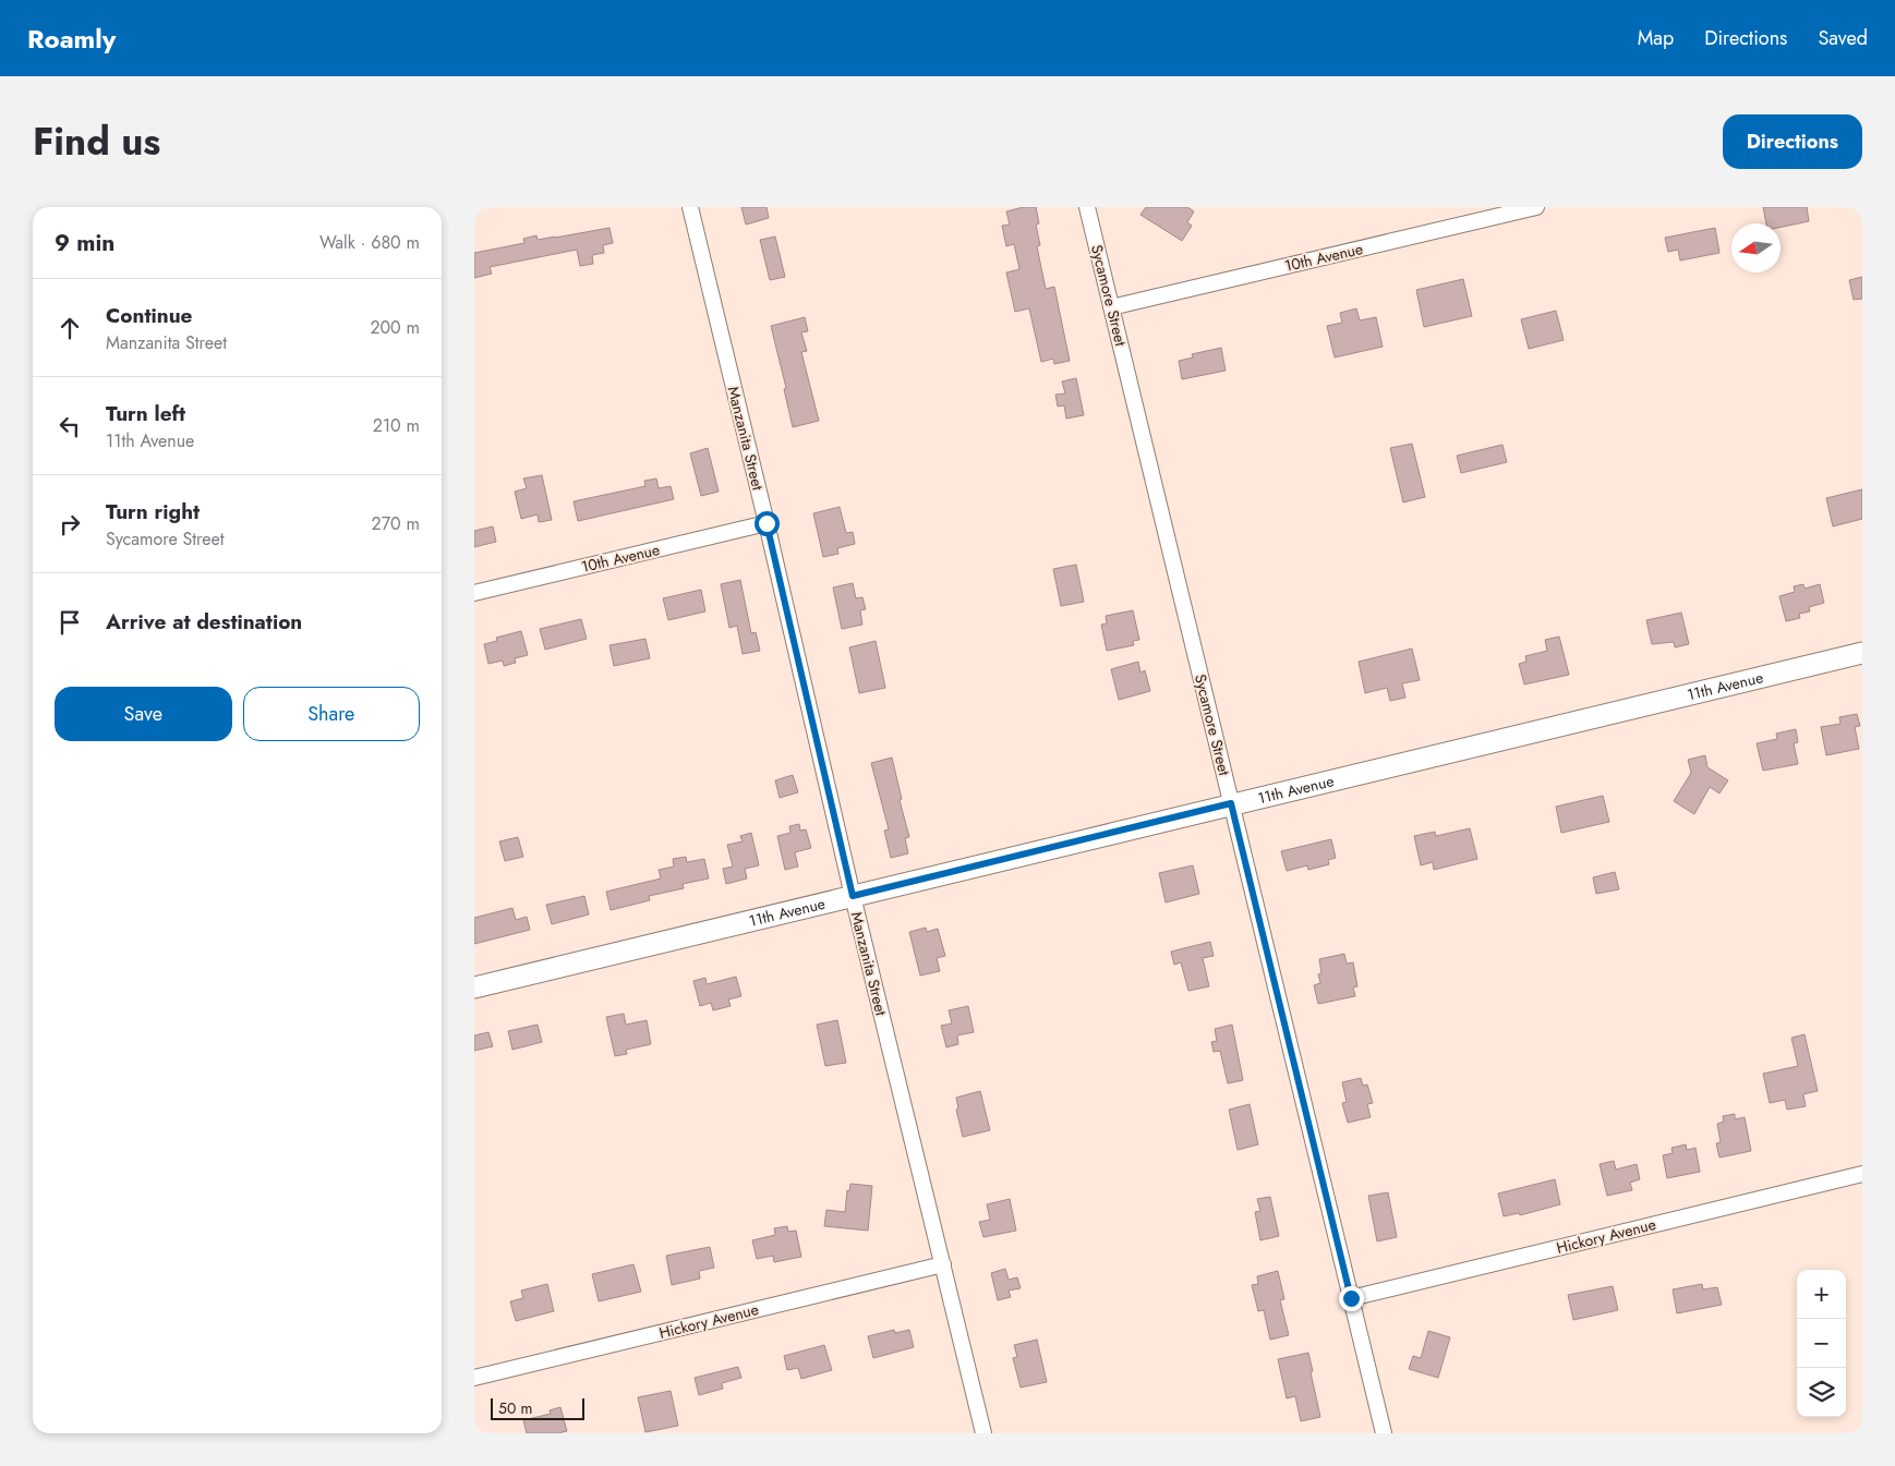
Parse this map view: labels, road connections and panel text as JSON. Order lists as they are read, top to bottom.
{
  "streets": {
    "main road": ["11th Avenue"],
    "street": [
      "10th Avenue",
      "Sycamore Street",
      "Manzanita Street",
      "Hickory Avenue"
    ]
  },
  "crossings": [
    ["10th Avenue", "Sycamore Street"],
    ["10th Avenue", "Manzanita Street"],
    ["Sycamore Street", "11th Avenue"],
    ["Sycamore Street", "Hickory Avenue"],
    ["Manzanita Street", "11th Avenue"],
    ["Manzanita Street", "Hickory Avenue"]
  ],
  "scale_bar": "50 m",
  "north": "left",
  "page": {
    "header": "Roamly",
    "nav": ["Map", "Directions", "Saved"],
    "title": "Find us",
    "buttons": [
      "Directions",
      ["Save", "Share"]
    ],
    "heading": ["9 min", "Walk · 680 m"],
    "list": [
      ["Continue", "Manzanita Street", "200 m"],
      ["Turn left", "11th Avenue", "210 m"],
      ["Turn right", "Sycamore Street", "270 m"],
      "Arrive at destination"
    ],
    "map_buttons": ["+", "−"],
    "scale": "50 m"
  }
}
